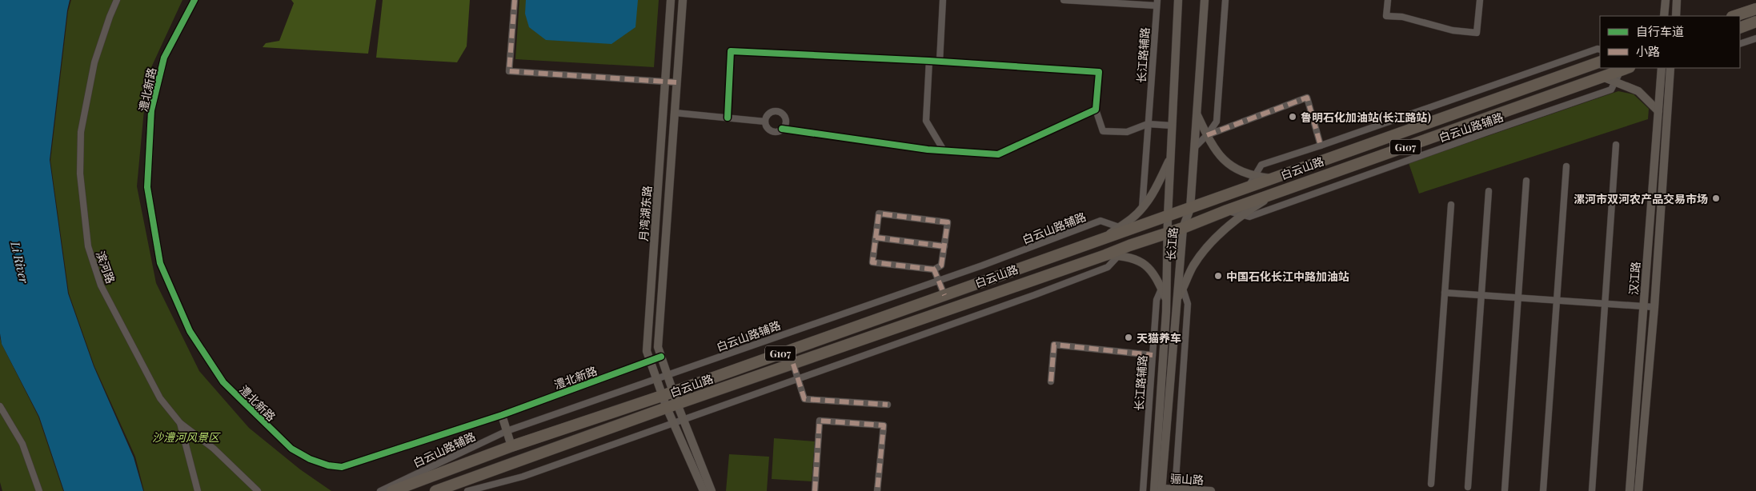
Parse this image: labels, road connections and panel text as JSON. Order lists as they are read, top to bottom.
{
  "streets": {
    "highway": ["G107", "白云山路"],
    "street": [
      "长江路辅路",
      "澧北新路",
      "白云山路辅路",
      "月湾湖东路",
      "长江路",
      "滨河路",
      "汉江路",
      "骊山路"
    ]
  },
  "crossings": [
    ["长江路辅路", "长江路"],
    ["澧北新路", "月湾湖东路"],
    ["白云山路辅路", "白云山路"],
    ["白云山路辅路", "月湾湖东路"],
    ["白云山路", "月湾湖东路"],
    ["白云山路", "长江路"],
    ["长江路", "骊山路"]
  ],
  "water": ["Li River"],
  "parks": ["沙澧河风景区"],
  "places": [
    "鲁明石化加油站(长江路站)",
    "漯河市双河农产品交易市场",
    "中国石化长江中路加油站",
    "天猫养车"
  ],
  "legend": ["自行车道", "小路"]
}
